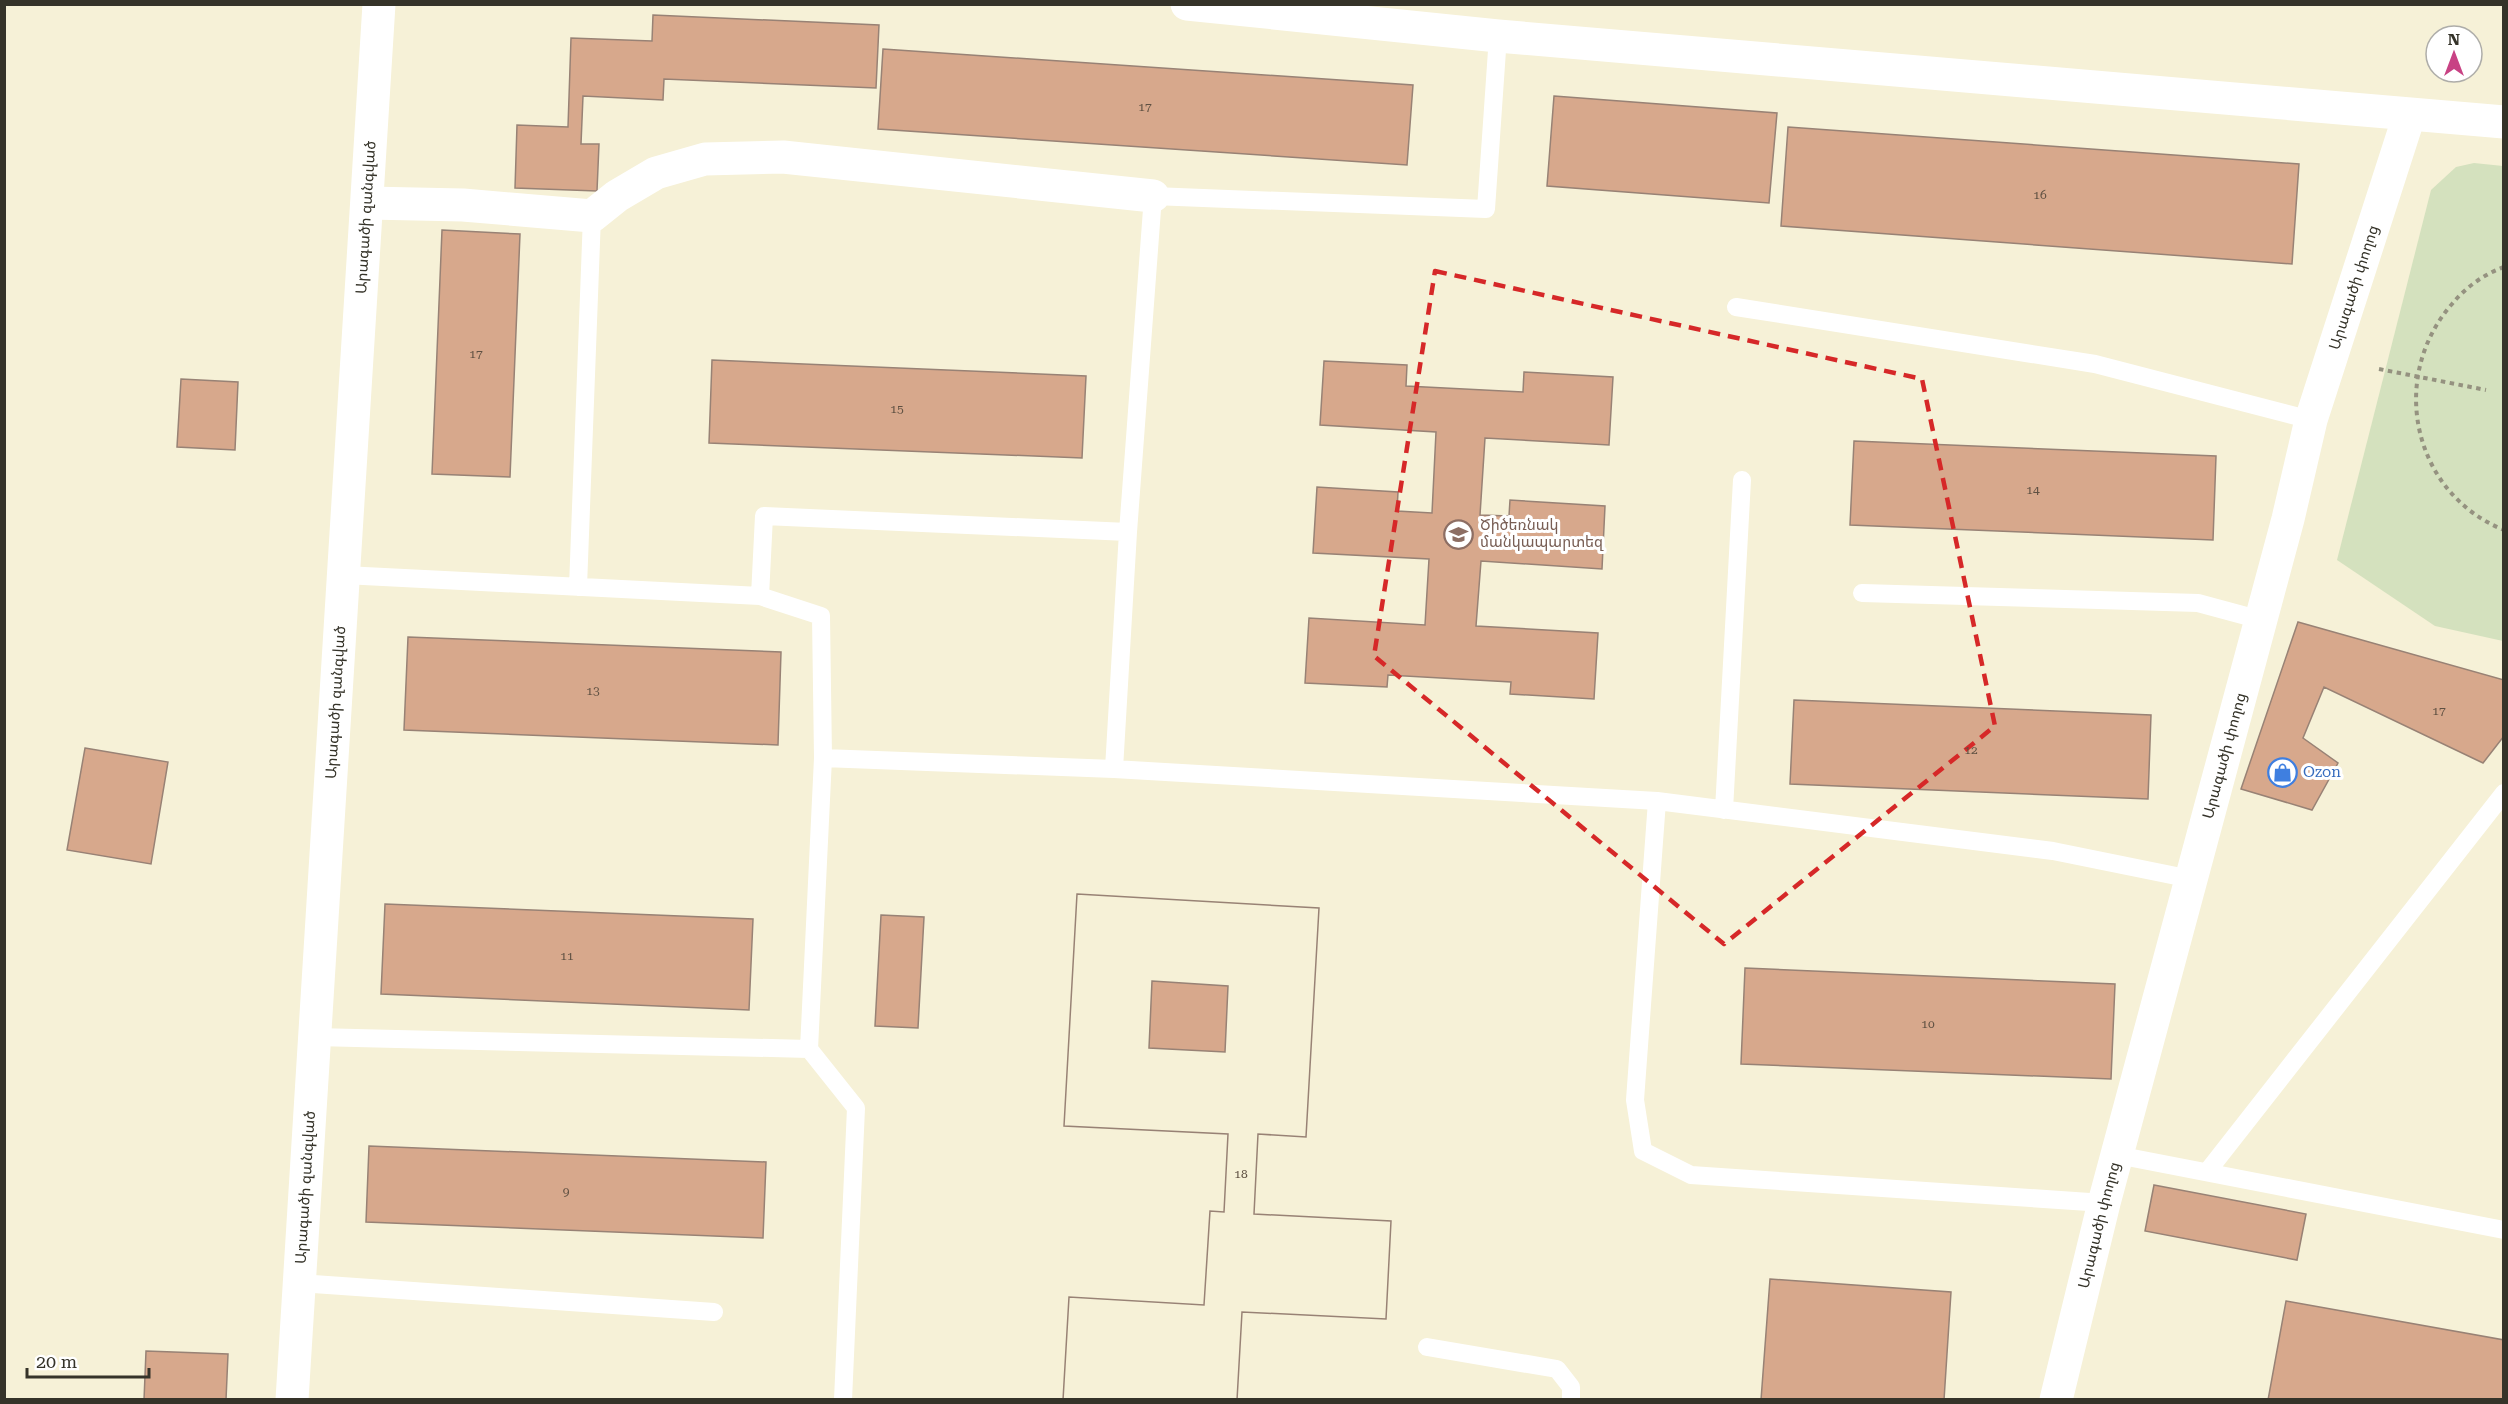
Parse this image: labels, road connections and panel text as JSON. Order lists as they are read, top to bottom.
{
  "streets": {
    "street": ["Արագածի զանգված", "Արագածի փողոց"]
  },
  "places": {
    "school or university": ["Ծիծեռնակ մանկապարտեզ"],
    "shop": ["Ozon"]
  },
  "house_numbers": [
    "17",
    "16",
    "17",
    "15",
    "14",
    "13",
    "17",
    "12",
    "11",
    "10",
    "18",
    "9"
  ],
  "scale_bar": "20 m",
  "north": "top"
}
